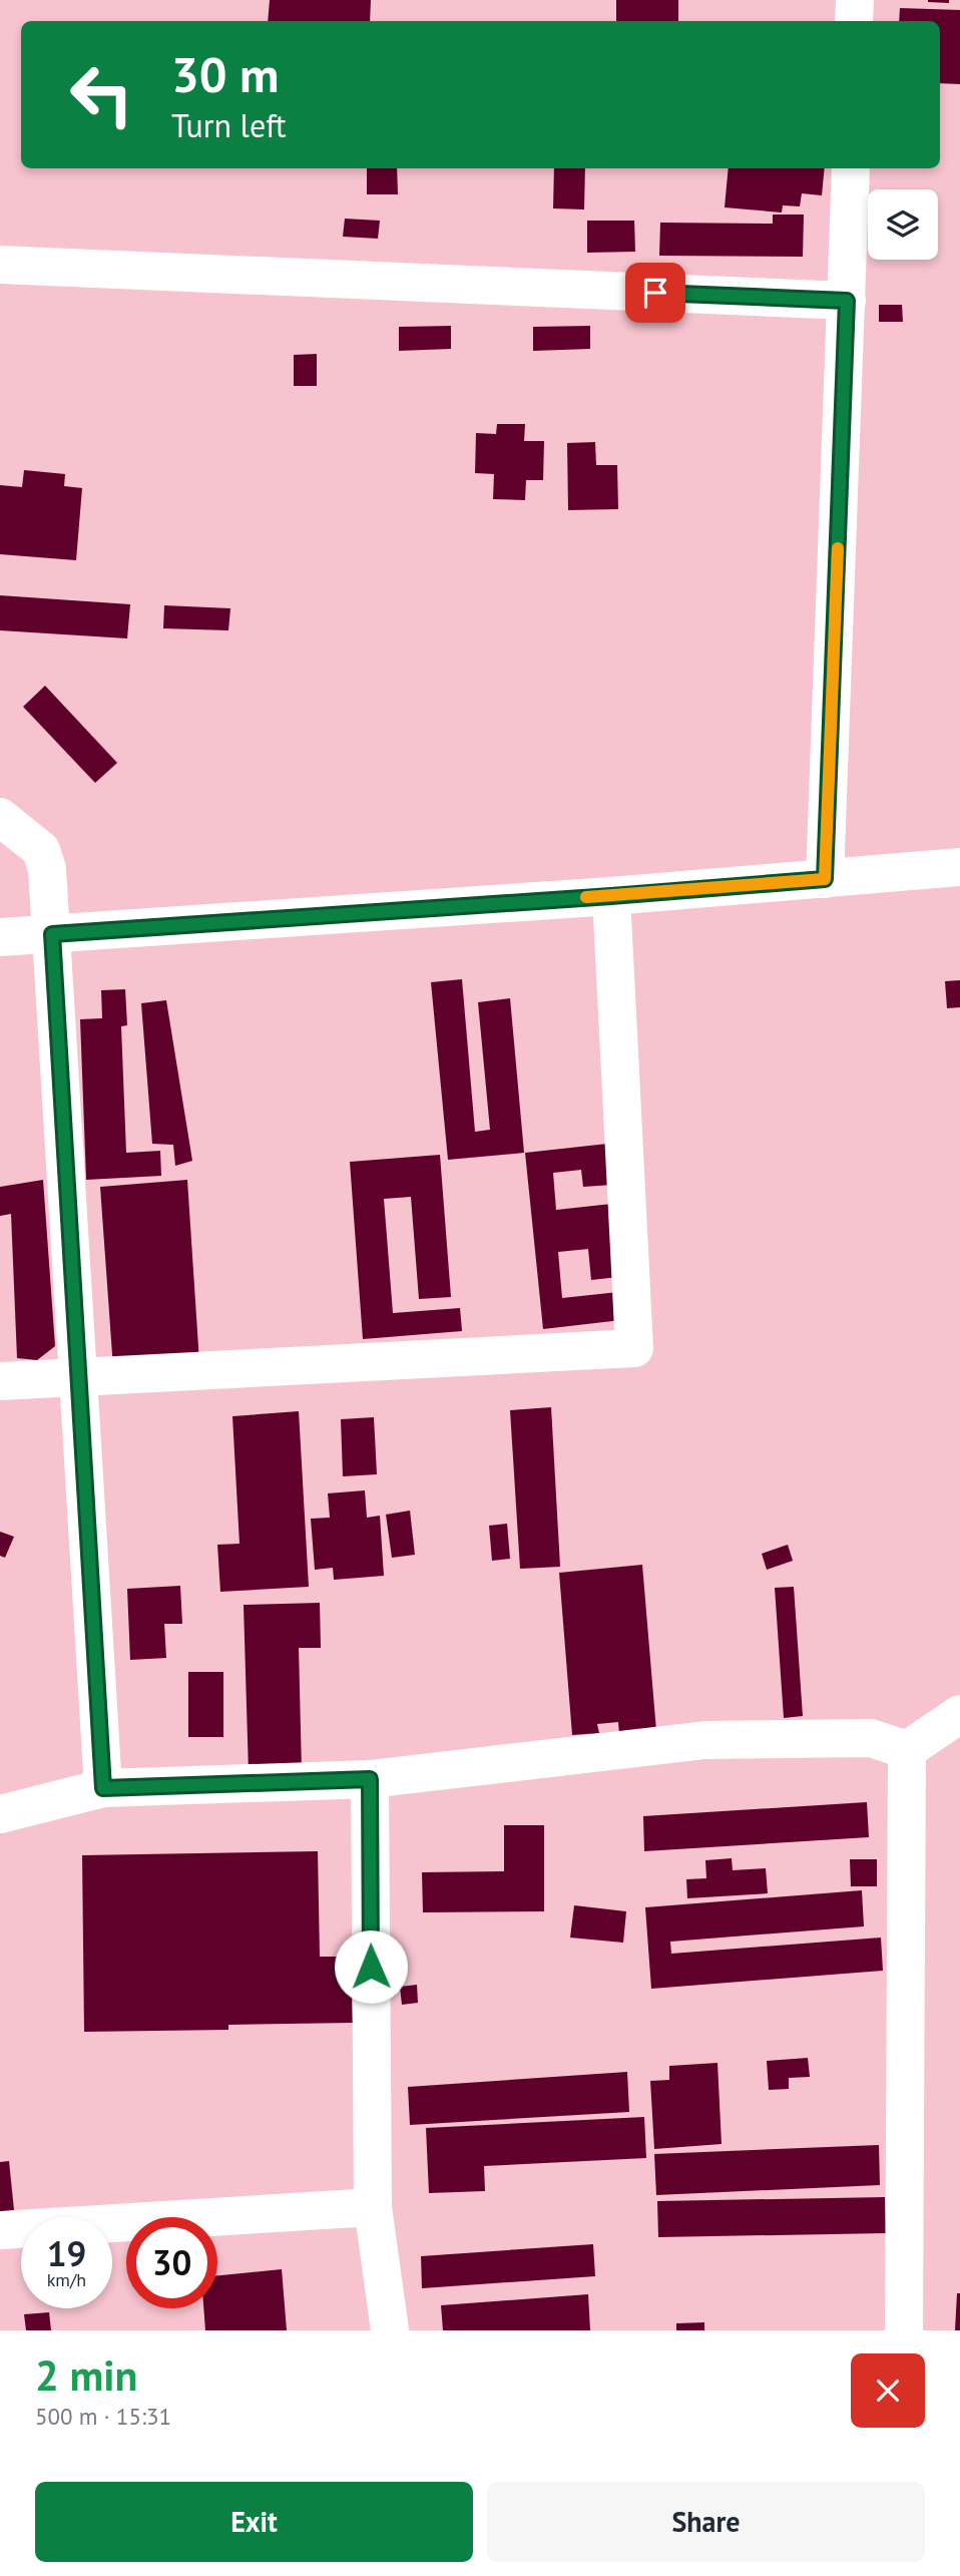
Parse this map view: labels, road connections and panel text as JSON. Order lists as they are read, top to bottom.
{
  "page": {
    "turn": ["30 m", "Turn left"],
    "speed": "19 km/h",
    "limit": "30",
    "heading": ["2 min", "500 m · 15:31"],
    "buttons": ["Exit", "Share"]
  }
}
